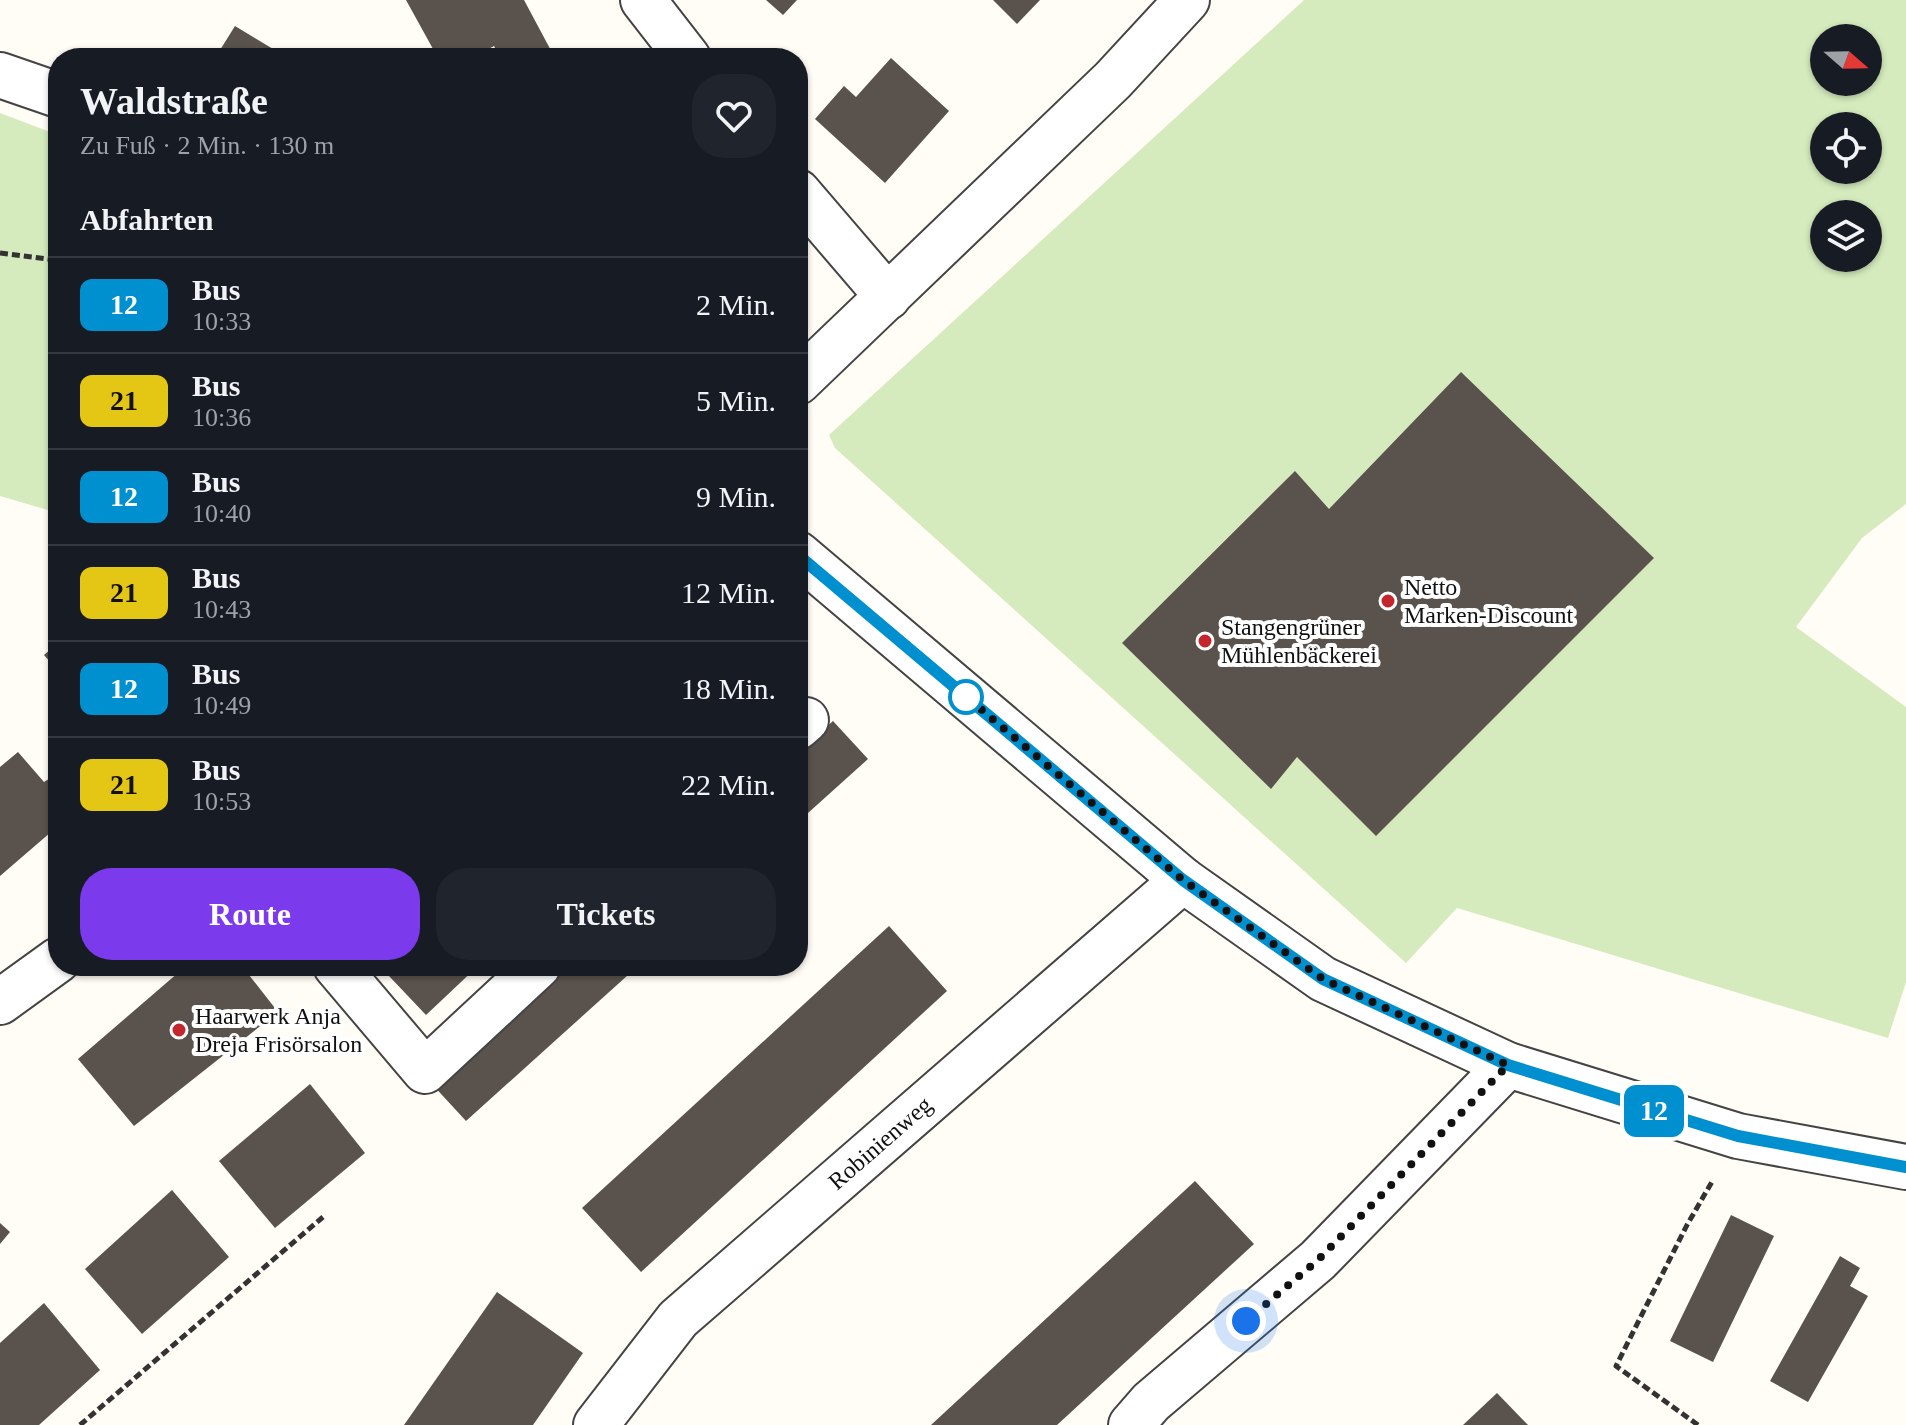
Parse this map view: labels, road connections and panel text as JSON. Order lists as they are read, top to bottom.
{
  "streets": {
    "street": ["Robinienweg"]
  },
  "places": ["Netto Marken-Discount", "Stangengrüner Mühlenbäckerei", "Haarwerk Anja Dreja Frisörsalon"],
  "lines": ["bus line 12"],
  "north": "right",
  "page": {
    "on_map": "12",
    "heading": [
      ["Waldstraße", "Zu Fuß · 2 Min. · 130 m"],
      "Abfahrten"
    ],
    "list": [
      {
        "mark": "12",
        "name": "Bus",
        "note": "10:33",
        "value": "2 Min."
      },
      {
        "mark": "21",
        "name": "Bus",
        "note": "10:36",
        "value": "5 Min."
      },
      {
        "mark": "12",
        "name": "Bus",
        "note": "10:40",
        "value": "9 Min."
      },
      {
        "mark": "21",
        "name": "Bus",
        "note": "10:43",
        "value": "12 Min."
      },
      {
        "mark": "12",
        "name": "Bus",
        "note": "10:49",
        "value": "18 Min."
      },
      {
        "mark": "21",
        "name": "Bus",
        "note": "10:53",
        "value": "22 Min."
      }
    ],
    "buttons": ["Route", "Tickets"]
  }
}
